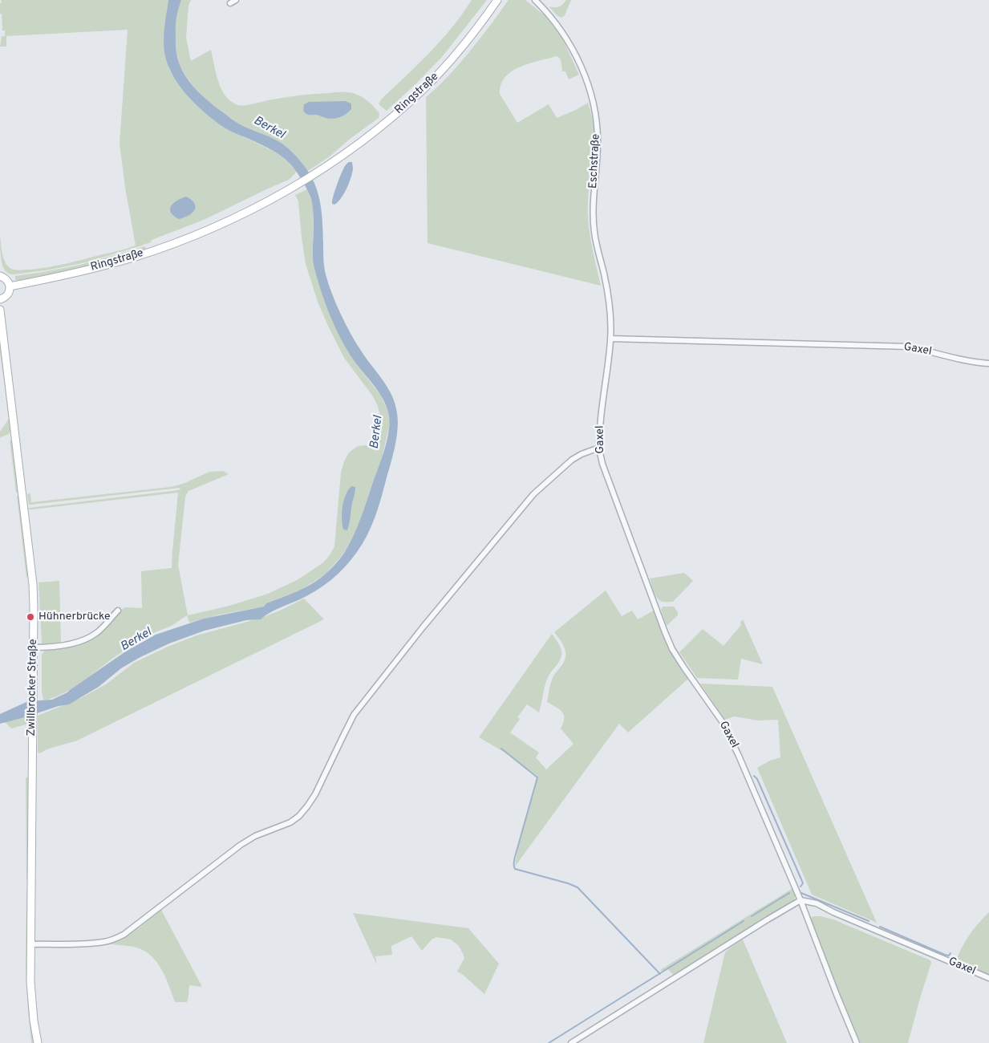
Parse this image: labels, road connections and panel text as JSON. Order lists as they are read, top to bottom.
{
  "streets": {
    "main road": ["Ringstraße", "Zwillbrocker Straße"],
    "street": ["Eschstraße", "Gaxel"]
  },
  "crossings": [
    ["Eschstraße", "Gaxel"]
  ],
  "water": ["Berkel"],
  "places": ["Hühnerbrücke"]
}
